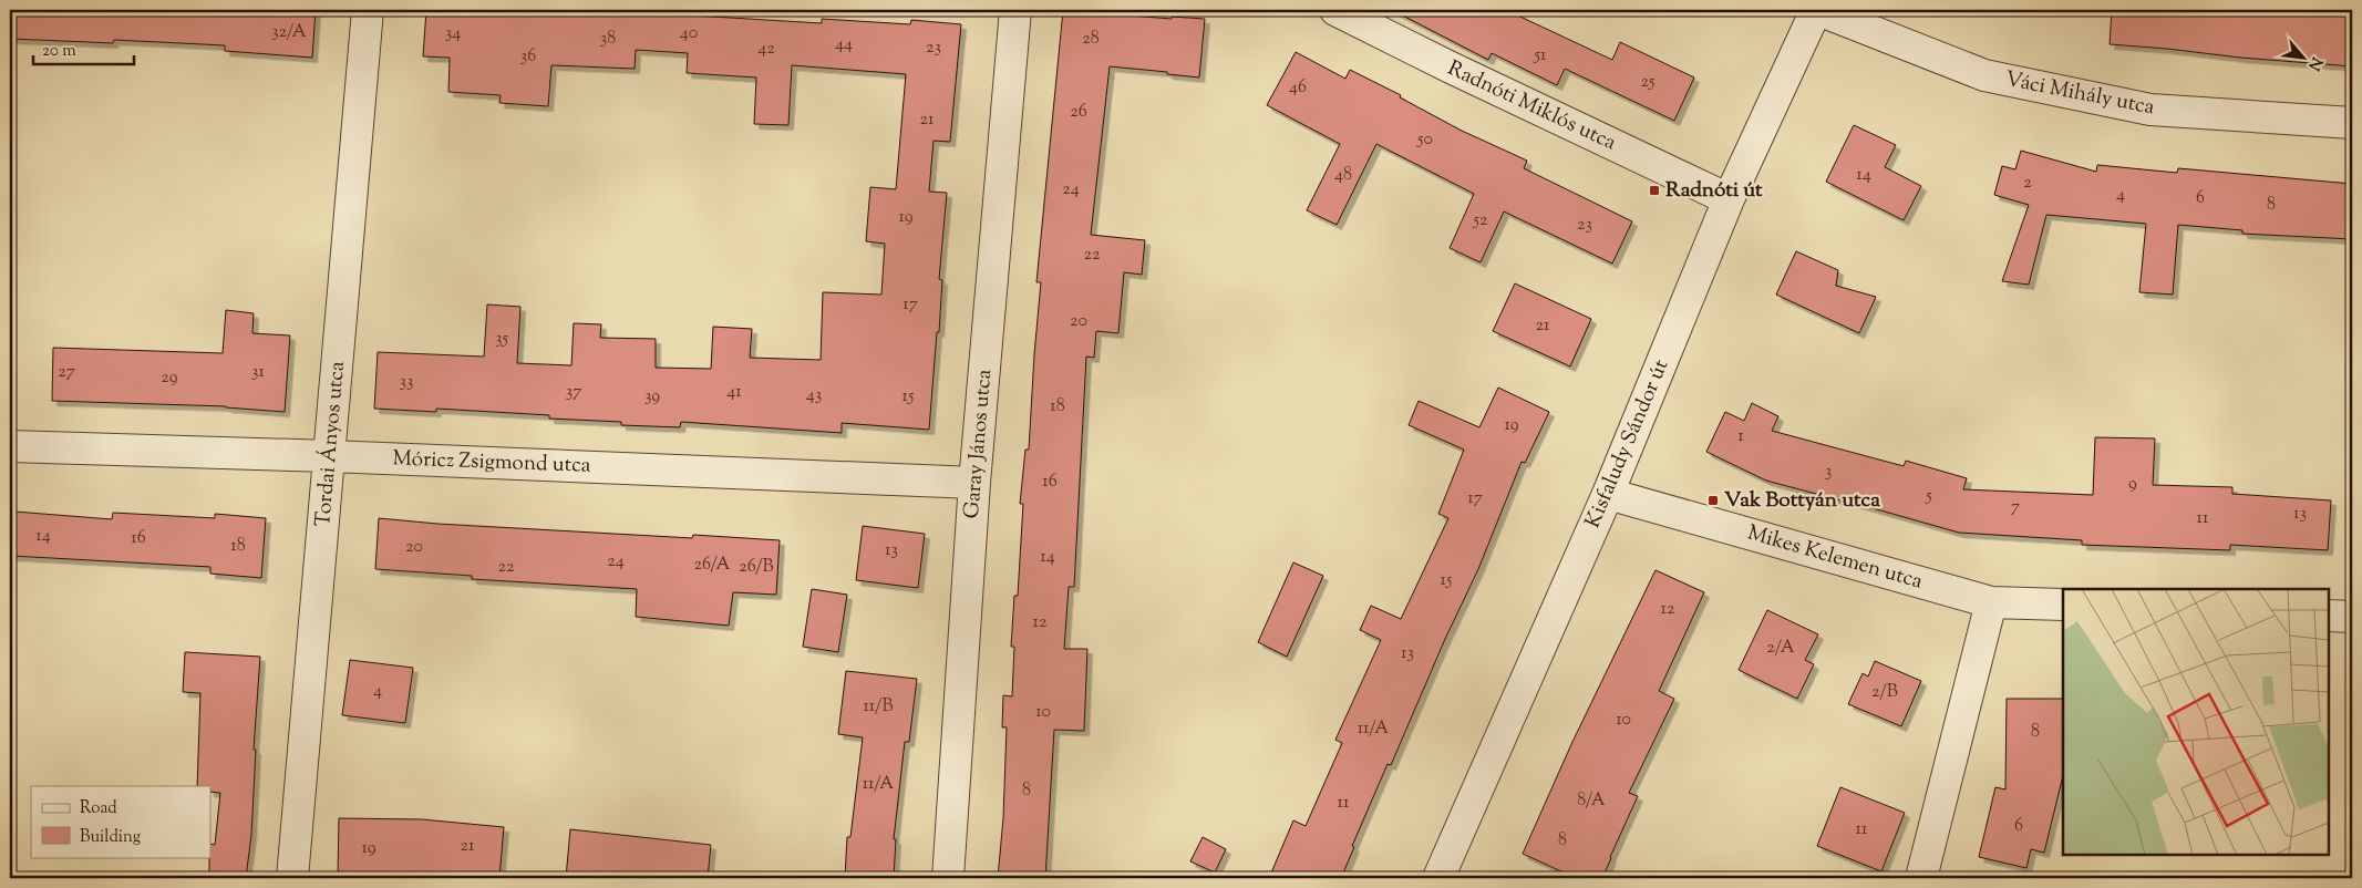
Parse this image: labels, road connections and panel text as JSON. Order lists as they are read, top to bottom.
{
  "streets": {
    "street": [
      "Váci Mihály utca",
      "Radnóti Miklós utca",
      "Tordai Ányos utca",
      "Garay János utca",
      "Kisfaludy Sándor út",
      "Móricz Zsigmond utca",
      "Mikes Kelemen utca"
    ]
  },
  "crossings": [
    ["Váci Mihály utca", "Kisfaludy Sándor út"],
    ["Radnóti Miklós utca", "Kisfaludy Sándor út"],
    ["Tordai Ányos utca", "Móricz Zsigmond utca"],
    ["Garay János utca", "Móricz Zsigmond utca"],
    ["Kisfaludy Sándor út", "Mikes Kelemen utca"]
  ],
  "places": {
    "transit": ["Radnóti út", "Vak Bottyán utca"]
  },
  "house_numbers": [
    "32/A",
    "34",
    "40",
    "38",
    "28",
    "44",
    "23",
    "42",
    "51",
    "36",
    "25",
    "46",
    "26",
    "21",
    "50",
    "48",
    "14",
    "2",
    "24",
    "4",
    "6",
    "8",
    "19",
    "52",
    "23",
    "22",
    "17",
    "20",
    "21",
    "35",
    "27",
    "31",
    "29",
    "33",
    "37",
    "41",
    "43",
    "39",
    "15",
    "18",
    "19",
    "1",
    "3",
    "16",
    "9",
    "5",
    "17",
    "7",
    "13",
    "11",
    "14",
    "16",
    "18",
    "20",
    "13",
    "14",
    "24",
    "26/A",
    "22",
    "26/B",
    "15",
    "12",
    "12",
    "2/A",
    "13",
    "4",
    "2/B",
    "11/B",
    "10",
    "10",
    "11/A",
    "8",
    "11/A",
    "8",
    "8/A",
    "11",
    "6",
    "11",
    "8",
    "21",
    "19"
  ],
  "legend": ["Road", "Building"],
  "scale_bar": "20 m",
  "north": "bottom right"
}
